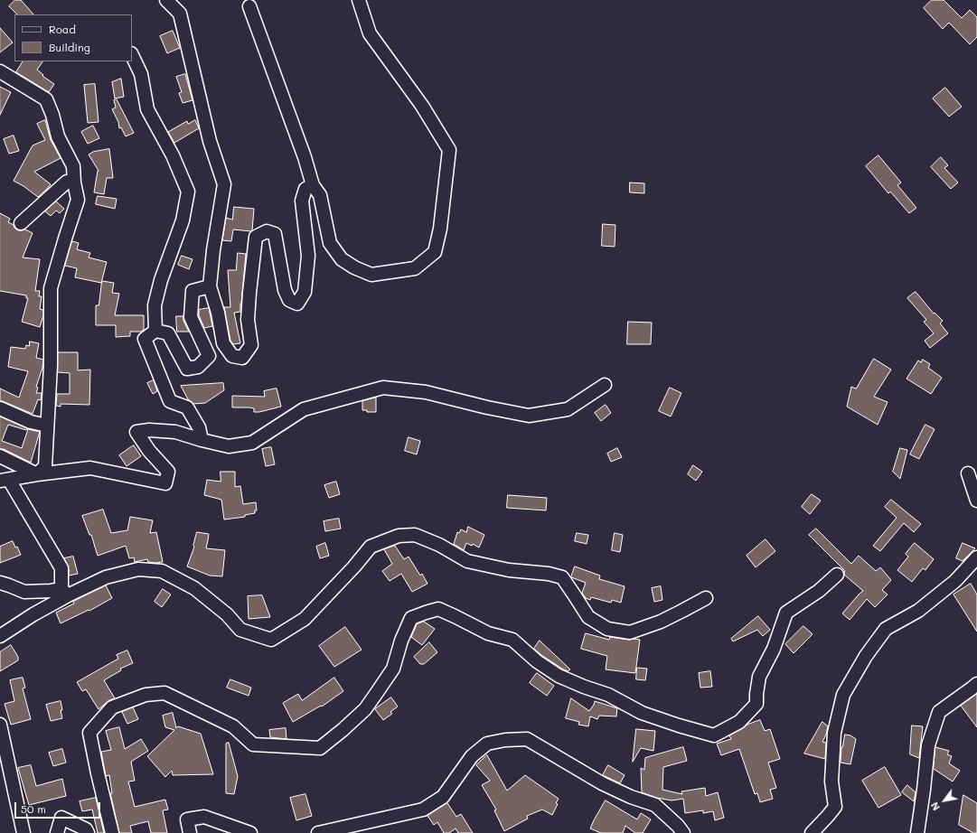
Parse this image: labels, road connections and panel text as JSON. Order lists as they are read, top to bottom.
{
  "legend": ["Road", "Building"],
  "scale_bar": "50 m",
  "north": "bottom left"
}
